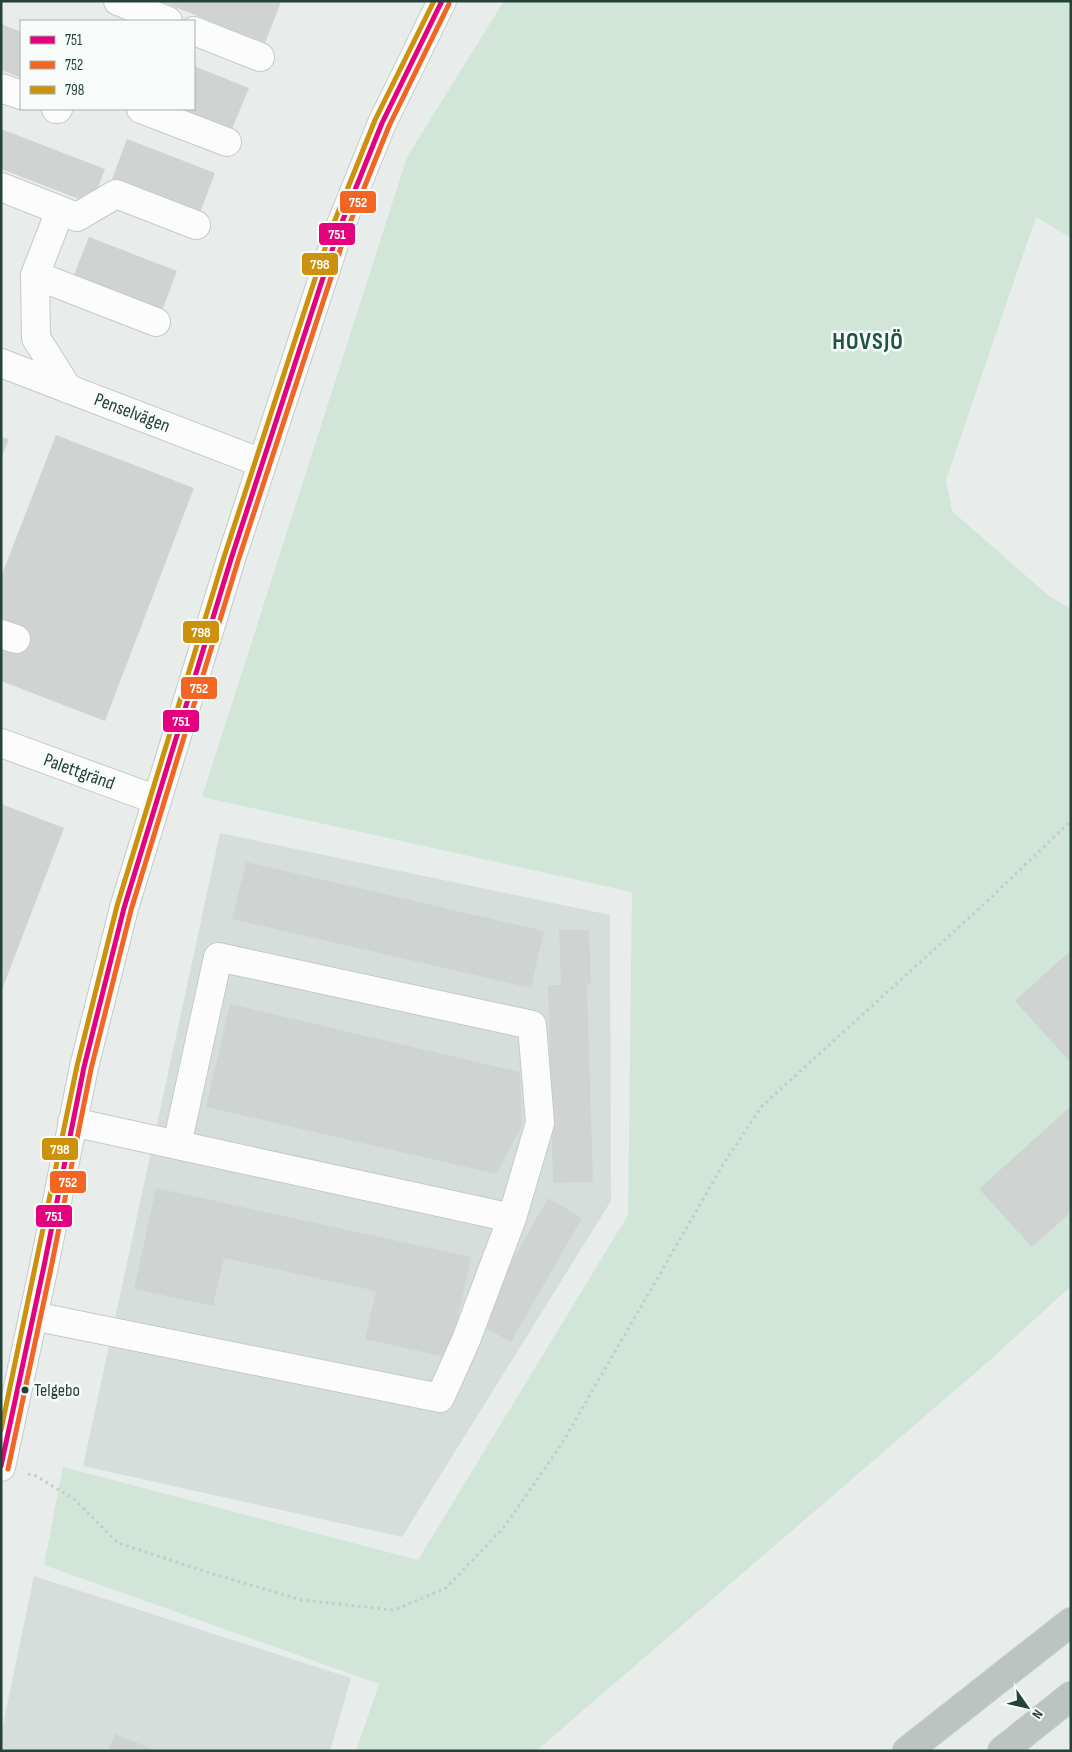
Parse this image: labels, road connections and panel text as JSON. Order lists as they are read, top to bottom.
{
  "streets": {
    "street": ["Penselvägen", "Palettgränd"]
  },
  "districts": ["HOVSJÖ"],
  "places": ["Telgebo"],
  "lines": ["transit line 751", "transit line 798", "transit line 752"],
  "legend": ["751", "752", "798"],
  "north": "bottom right"
}
